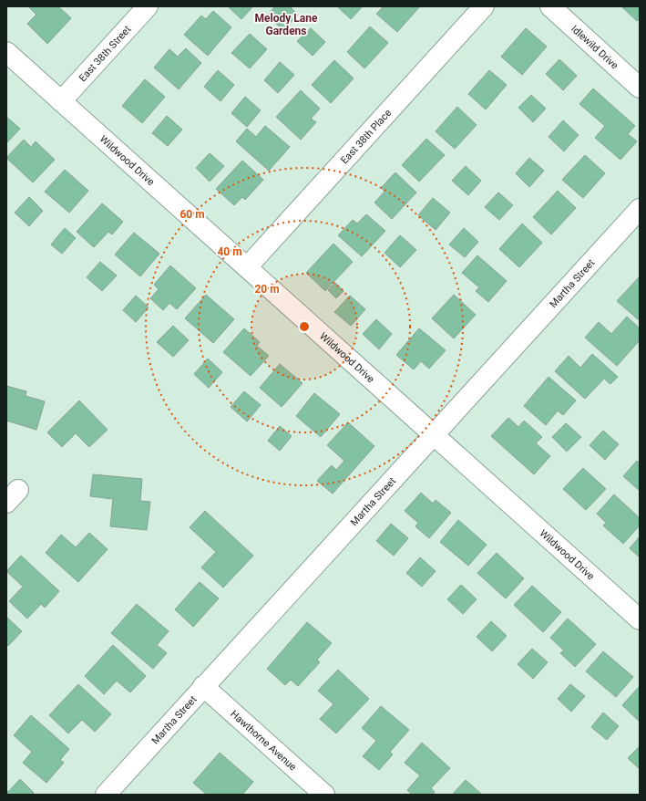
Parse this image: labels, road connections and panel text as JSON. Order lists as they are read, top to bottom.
{
  "streets": {
    "street": [
      "Idlewild Drive",
      "East 38th Street",
      "East 38th Place",
      "Wildwood Drive",
      "Martha Street",
      "Hawthorne Avenue"
    ]
  },
  "crossings": [
    ["East 38th Street", "Wildwood Drive"],
    ["East 38th Place", "Wildwood Drive"],
    ["Wildwood Drive", "Martha Street"],
    ["Martha Street", "Hawthorne Avenue"]
  ],
  "districts": ["Melody Lane Gardens"],
  "rings": ["60 m", "40 m", "20 m"]
}
